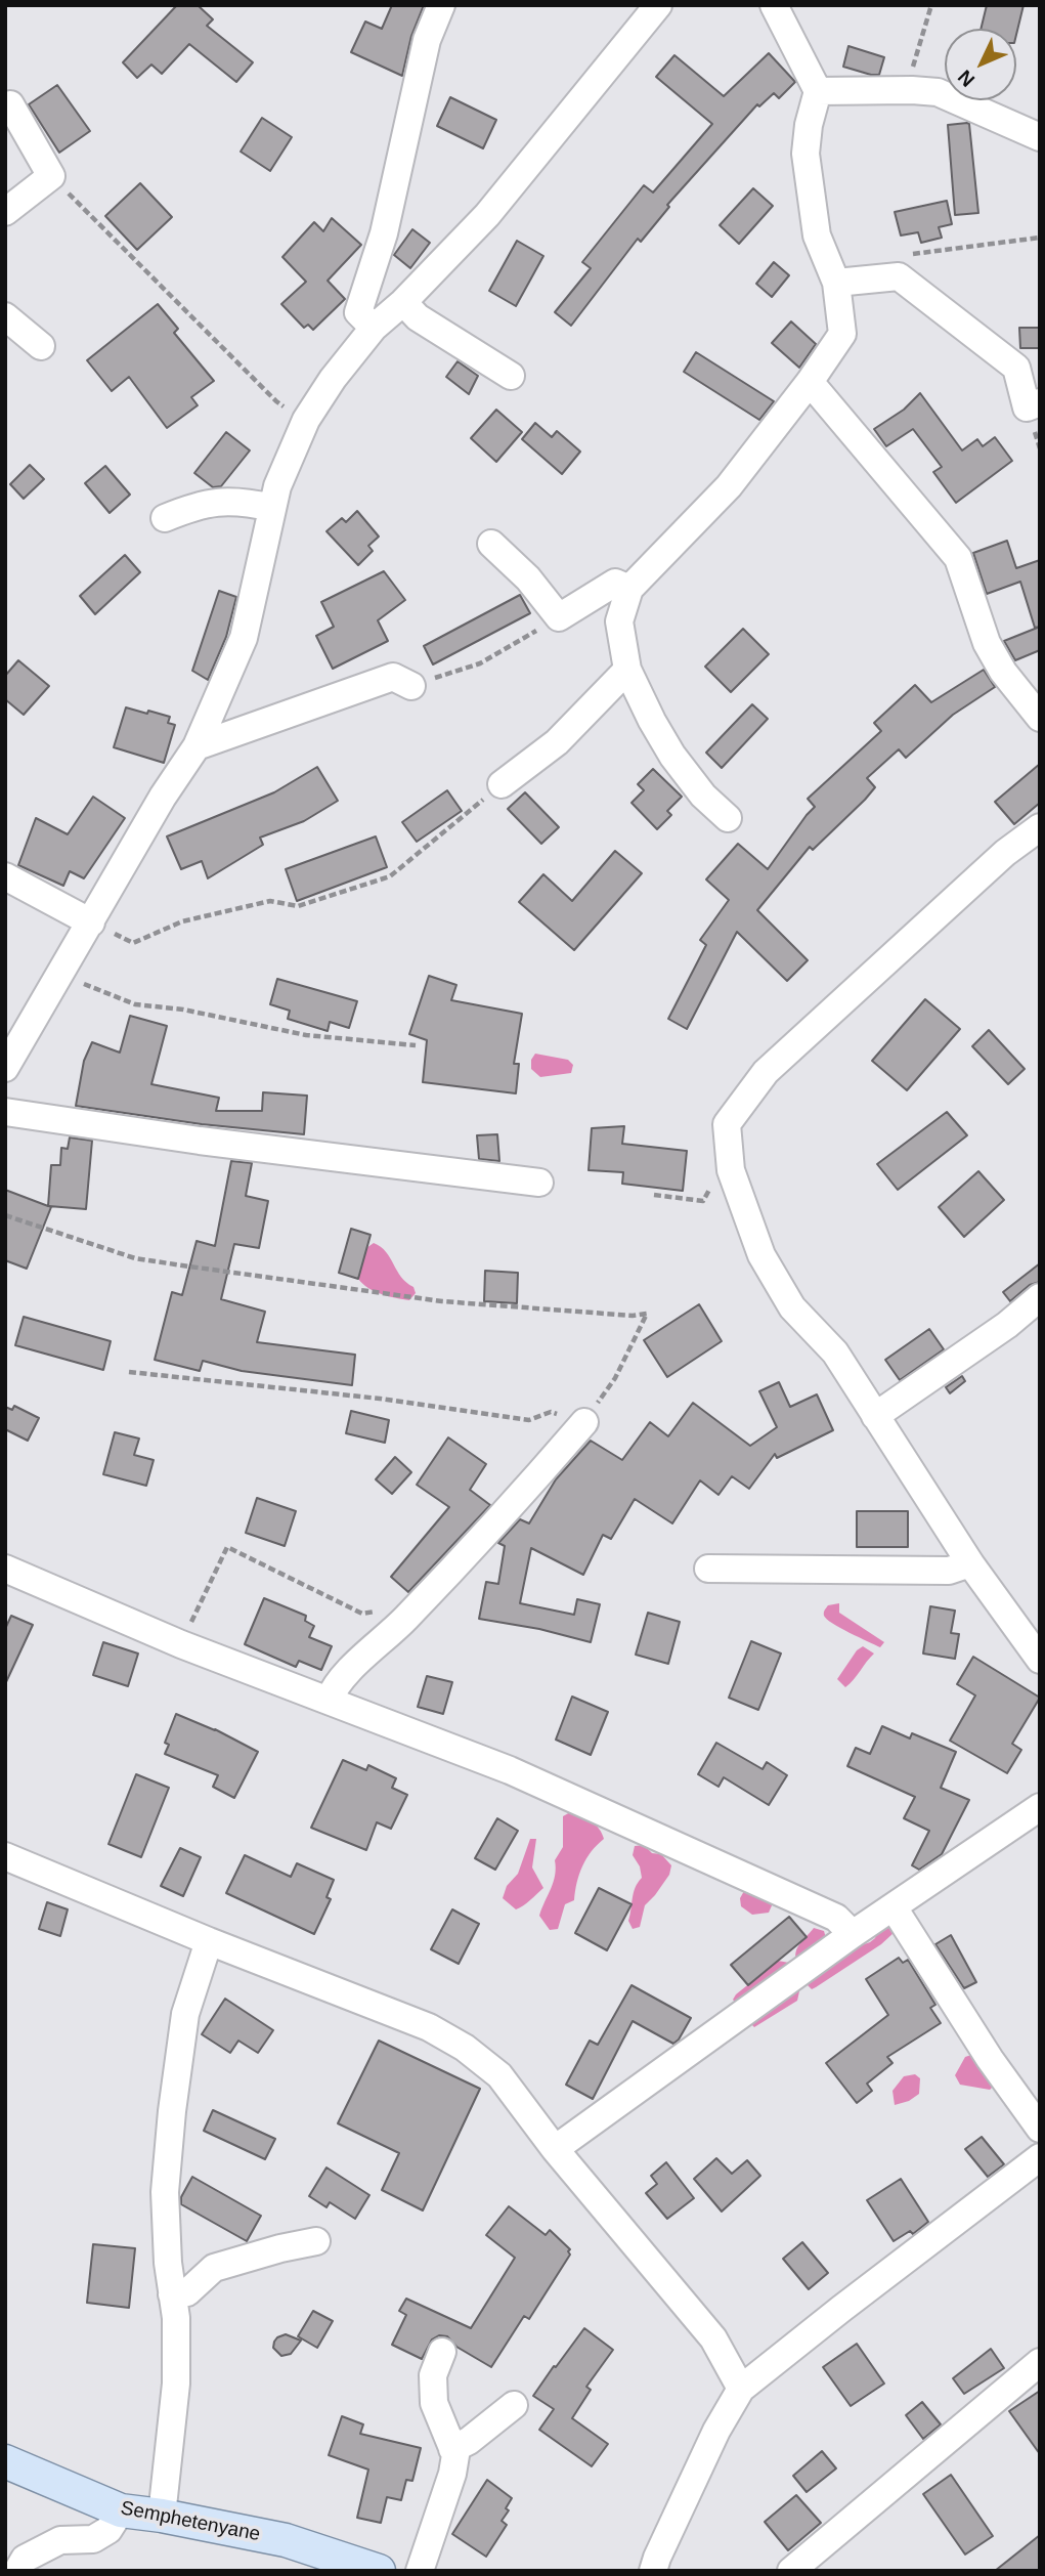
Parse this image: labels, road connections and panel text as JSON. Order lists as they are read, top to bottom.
{
  "streets": {
    "main road": ["Semphetenyane"]
  },
  "north": "bottom left"
}
